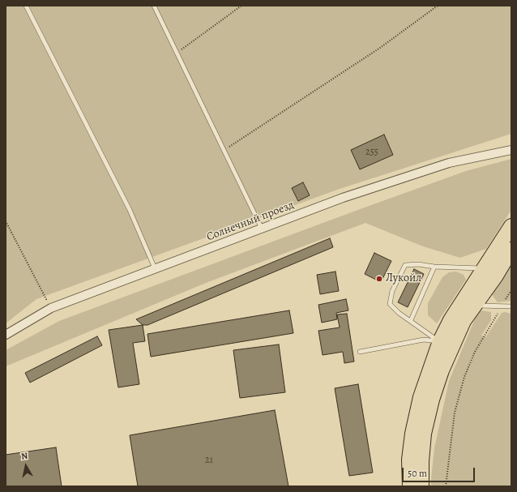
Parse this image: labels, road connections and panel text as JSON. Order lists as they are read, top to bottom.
{
  "streets": {
    "street": ["Солнечный проезд"]
  },
  "places": ["Лукойл"],
  "house_numbers": ["255", "21"],
  "scale_bar": "50 m",
  "north": "top"
}
